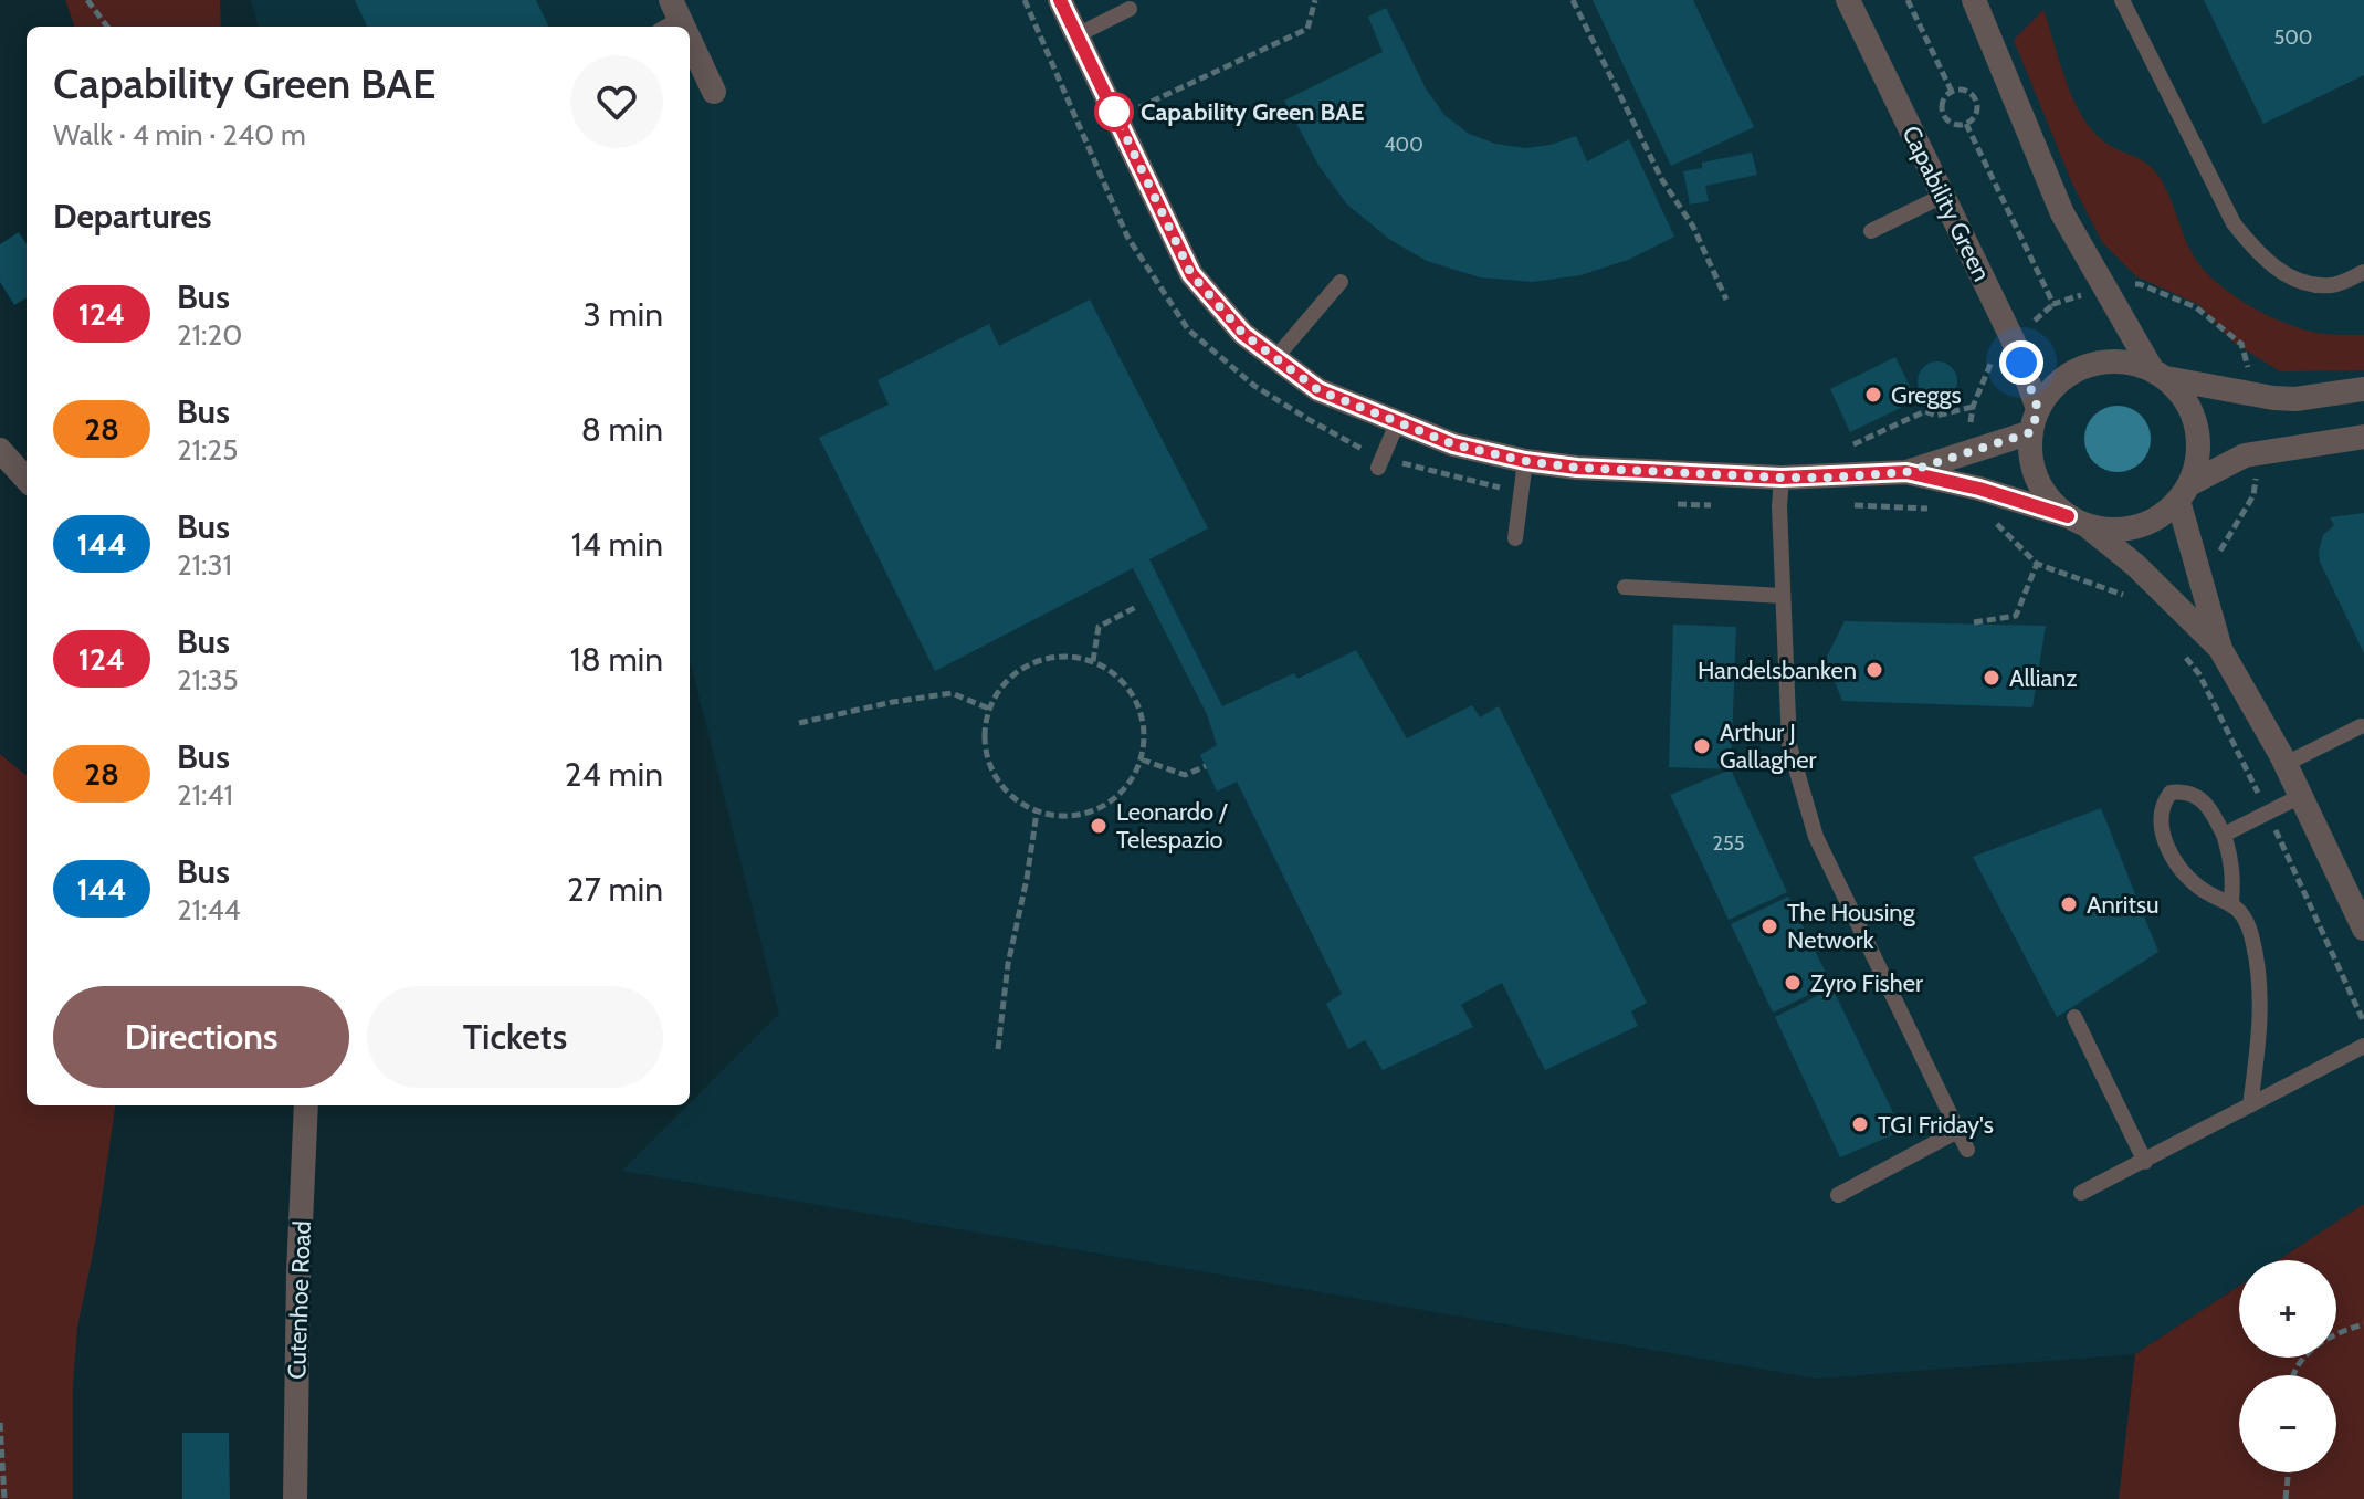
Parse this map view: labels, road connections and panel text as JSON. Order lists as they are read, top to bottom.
{
  "streets": {
    "street": ["Capability Green", "Cutenhoe Road"]
  },
  "places": [
    "Capability Green BAE",
    "Greggs",
    "Handelsbanken",
    "Allianz",
    "Arthur J Gallagher",
    "Leonardo / Telespazio",
    "Anritsu",
    "The Housing Network",
    "Zyro Fisher",
    "TGI Friday's"
  ],
  "lines": ["bus line 124"],
  "house_numbers": ["500", "400", "255"],
  "page": {
    "heading": [
      ["Capability Green BAE", "Walk · 4 min · 240 m"],
      "Departures"
    ],
    "list": [
      {
        "mark": "124",
        "name": "Bus",
        "note": "21:20",
        "value": "3 min"
      },
      {
        "mark": "28",
        "name": "Bus",
        "note": "21:25",
        "value": "8 min"
      },
      {
        "mark": "144",
        "name": "Bus",
        "note": "21:31",
        "value": "14 min"
      },
      {
        "mark": "124",
        "name": "Bus",
        "note": "21:35",
        "value": "18 min"
      },
      {
        "mark": "28",
        "name": "Bus",
        "note": "21:41",
        "value": "24 min"
      },
      {
        "mark": "144",
        "name": "Bus",
        "note": "21:44",
        "value": "27 min"
      }
    ],
    "buttons": ["Directions", "Tickets"],
    "map_buttons": ["+", "−"]
  }
}
